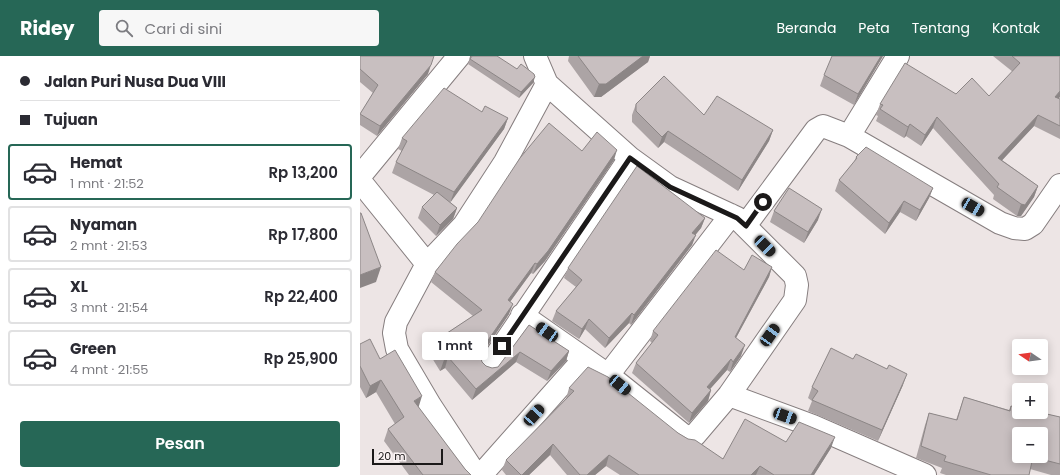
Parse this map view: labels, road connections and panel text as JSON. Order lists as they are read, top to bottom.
{
  "scale_bar": "20 m",
  "north": "left",
  "page": {
    "header": "Ridey",
    "search": "Cari di sini",
    "nav": [
      "Beranda",
      "Peta",
      "Tentang",
      "Kontak"
    ],
    "banner": ["Jalan Puri Nusa Dua VIII", "Tujuan"],
    "list": [
      {
        "name": "Hemat",
        "note": "1 mnt · 21:52",
        "value": "Rp 13,200"
      },
      {
        "name": "Nyaman",
        "note": "2 mnt · 21:53",
        "value": "Rp 17,800"
      },
      {
        "name": "XL",
        "note": "3 mnt · 21:54",
        "value": "Rp 22,400"
      },
      {
        "name": "Green",
        "note": "4 mnt · 21:55",
        "value": "Rp 25,900"
      }
    ],
    "bubble": "1 mnt",
    "map_buttons": ["+", "−"],
    "buttons": "Pesan",
    "scale": "20 m"
  }
}
